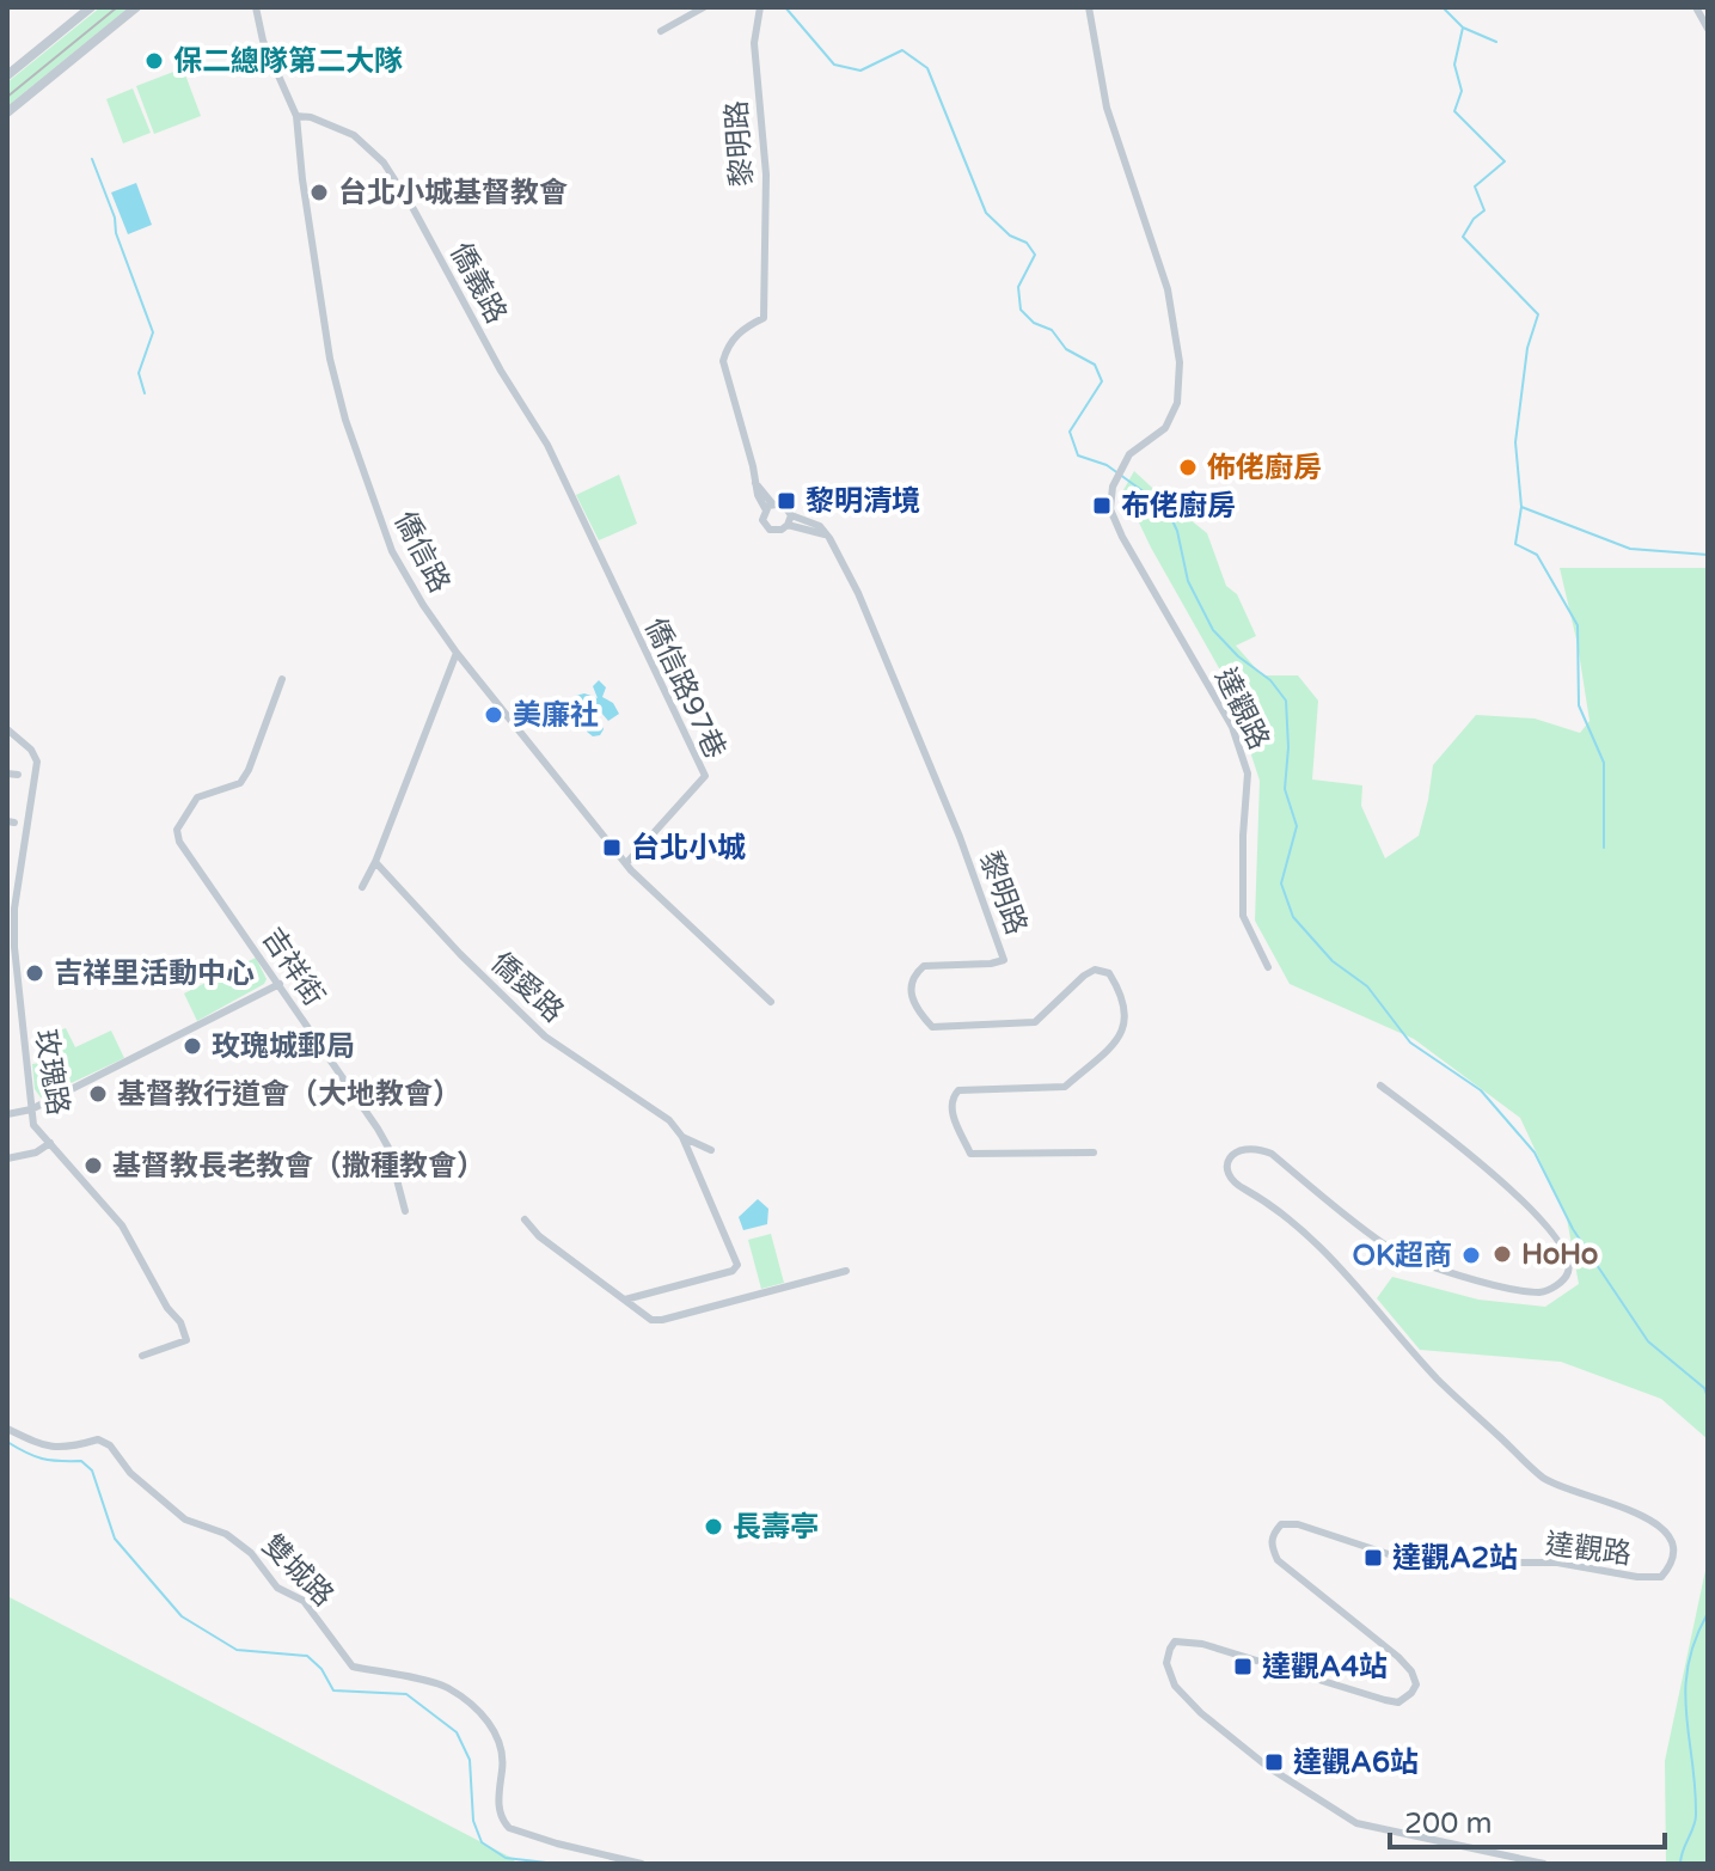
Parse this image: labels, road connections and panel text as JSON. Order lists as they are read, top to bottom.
{
  "streets": {
    "street": [
      "黎明路",
      "僑義路",
      "僑信路",
      "僑信路97巷",
      "達觀路",
      "吉祥街",
      "僑愛路",
      "玫瑰路",
      "雙城路"
    ]
  },
  "crossings": [
    ["僑義路", "僑信路"],
    ["僑義路", "僑信路97巷"],
    ["僑信路", "僑信路97巷"]
  ],
  "places": {
    "other": [
      "保二總隊第二大隊",
      "台北小城基督教會",
      "佈佬廚房",
      "美廉社",
      "吉祥里活動中心",
      "玫瑰城郵局",
      "基督教行道會（大地教會）",
      "基督教長老教會（撒種教會）",
      "HoHo",
      "OK超商",
      "長壽亭"
    ],
    "transit": [
      "黎明清境",
      "布佬廚房",
      "台北小城",
      "達觀A2站",
      "達觀A4站",
      "達觀A6站"
    ]
  },
  "scale_bar": "200 m"
}
